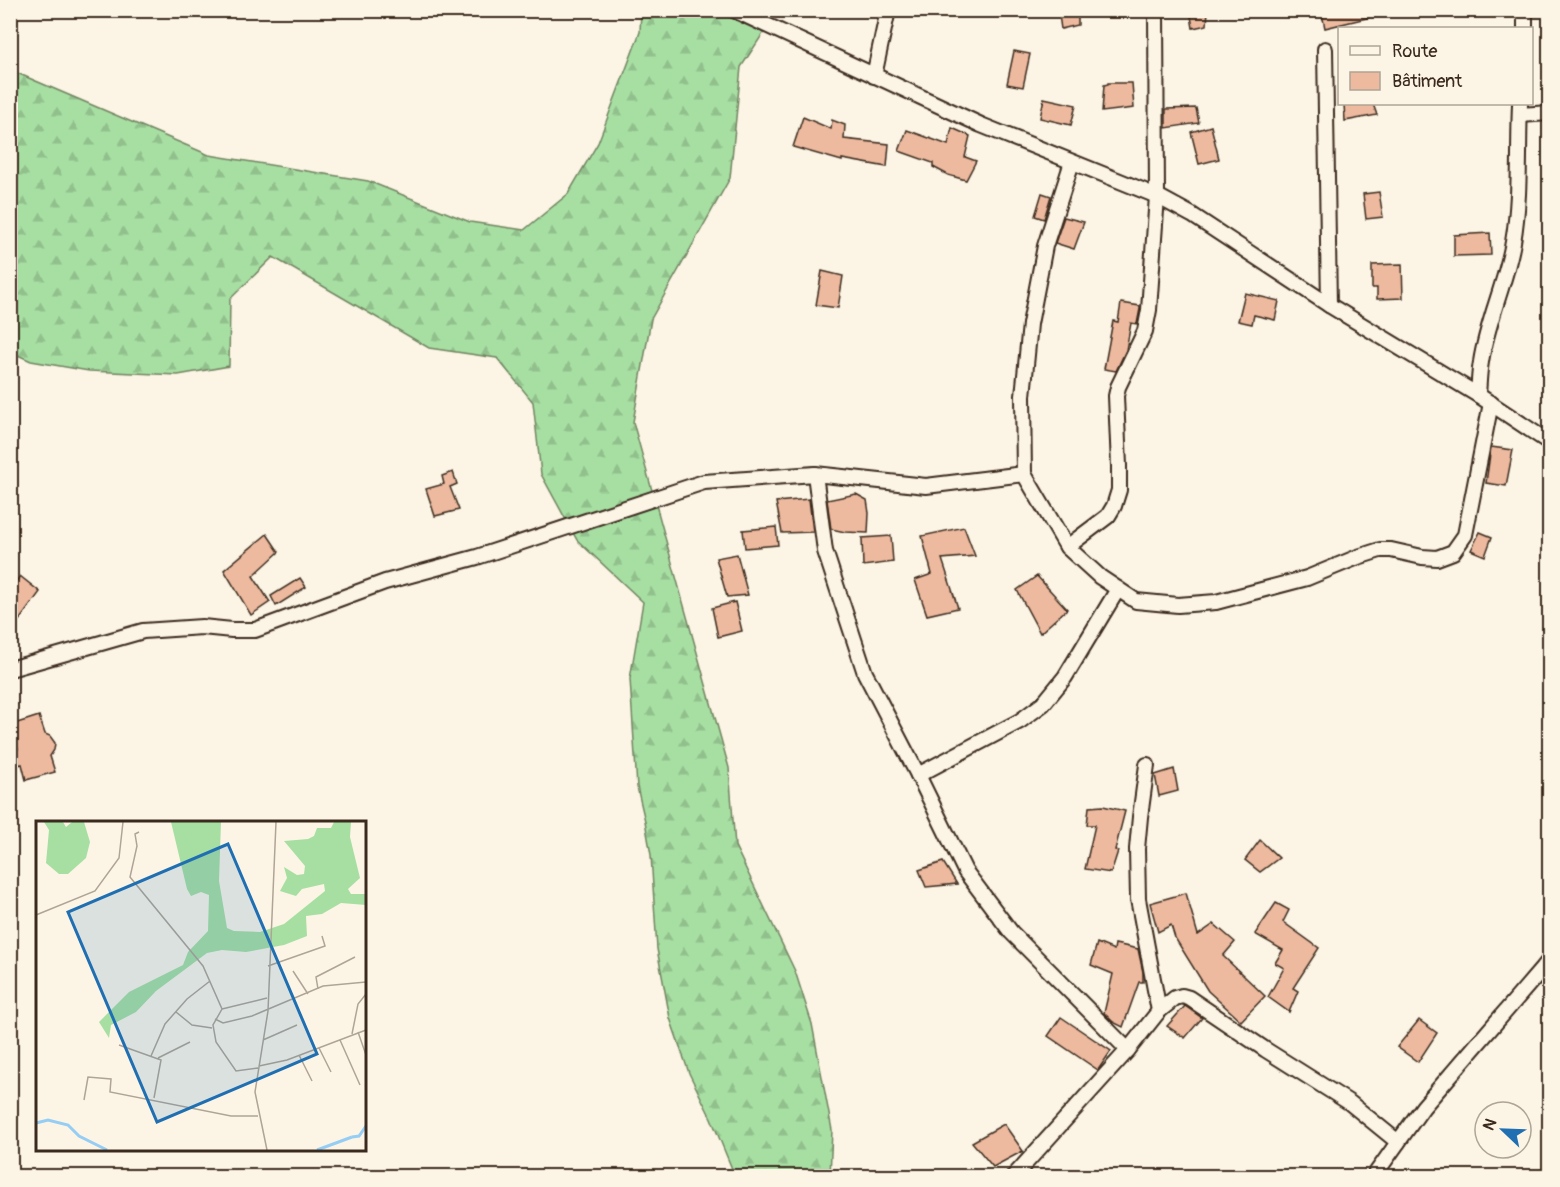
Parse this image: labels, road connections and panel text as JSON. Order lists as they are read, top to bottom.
{
  "legend": ["Route", "Bâtiment"],
  "north": "top left"
}
